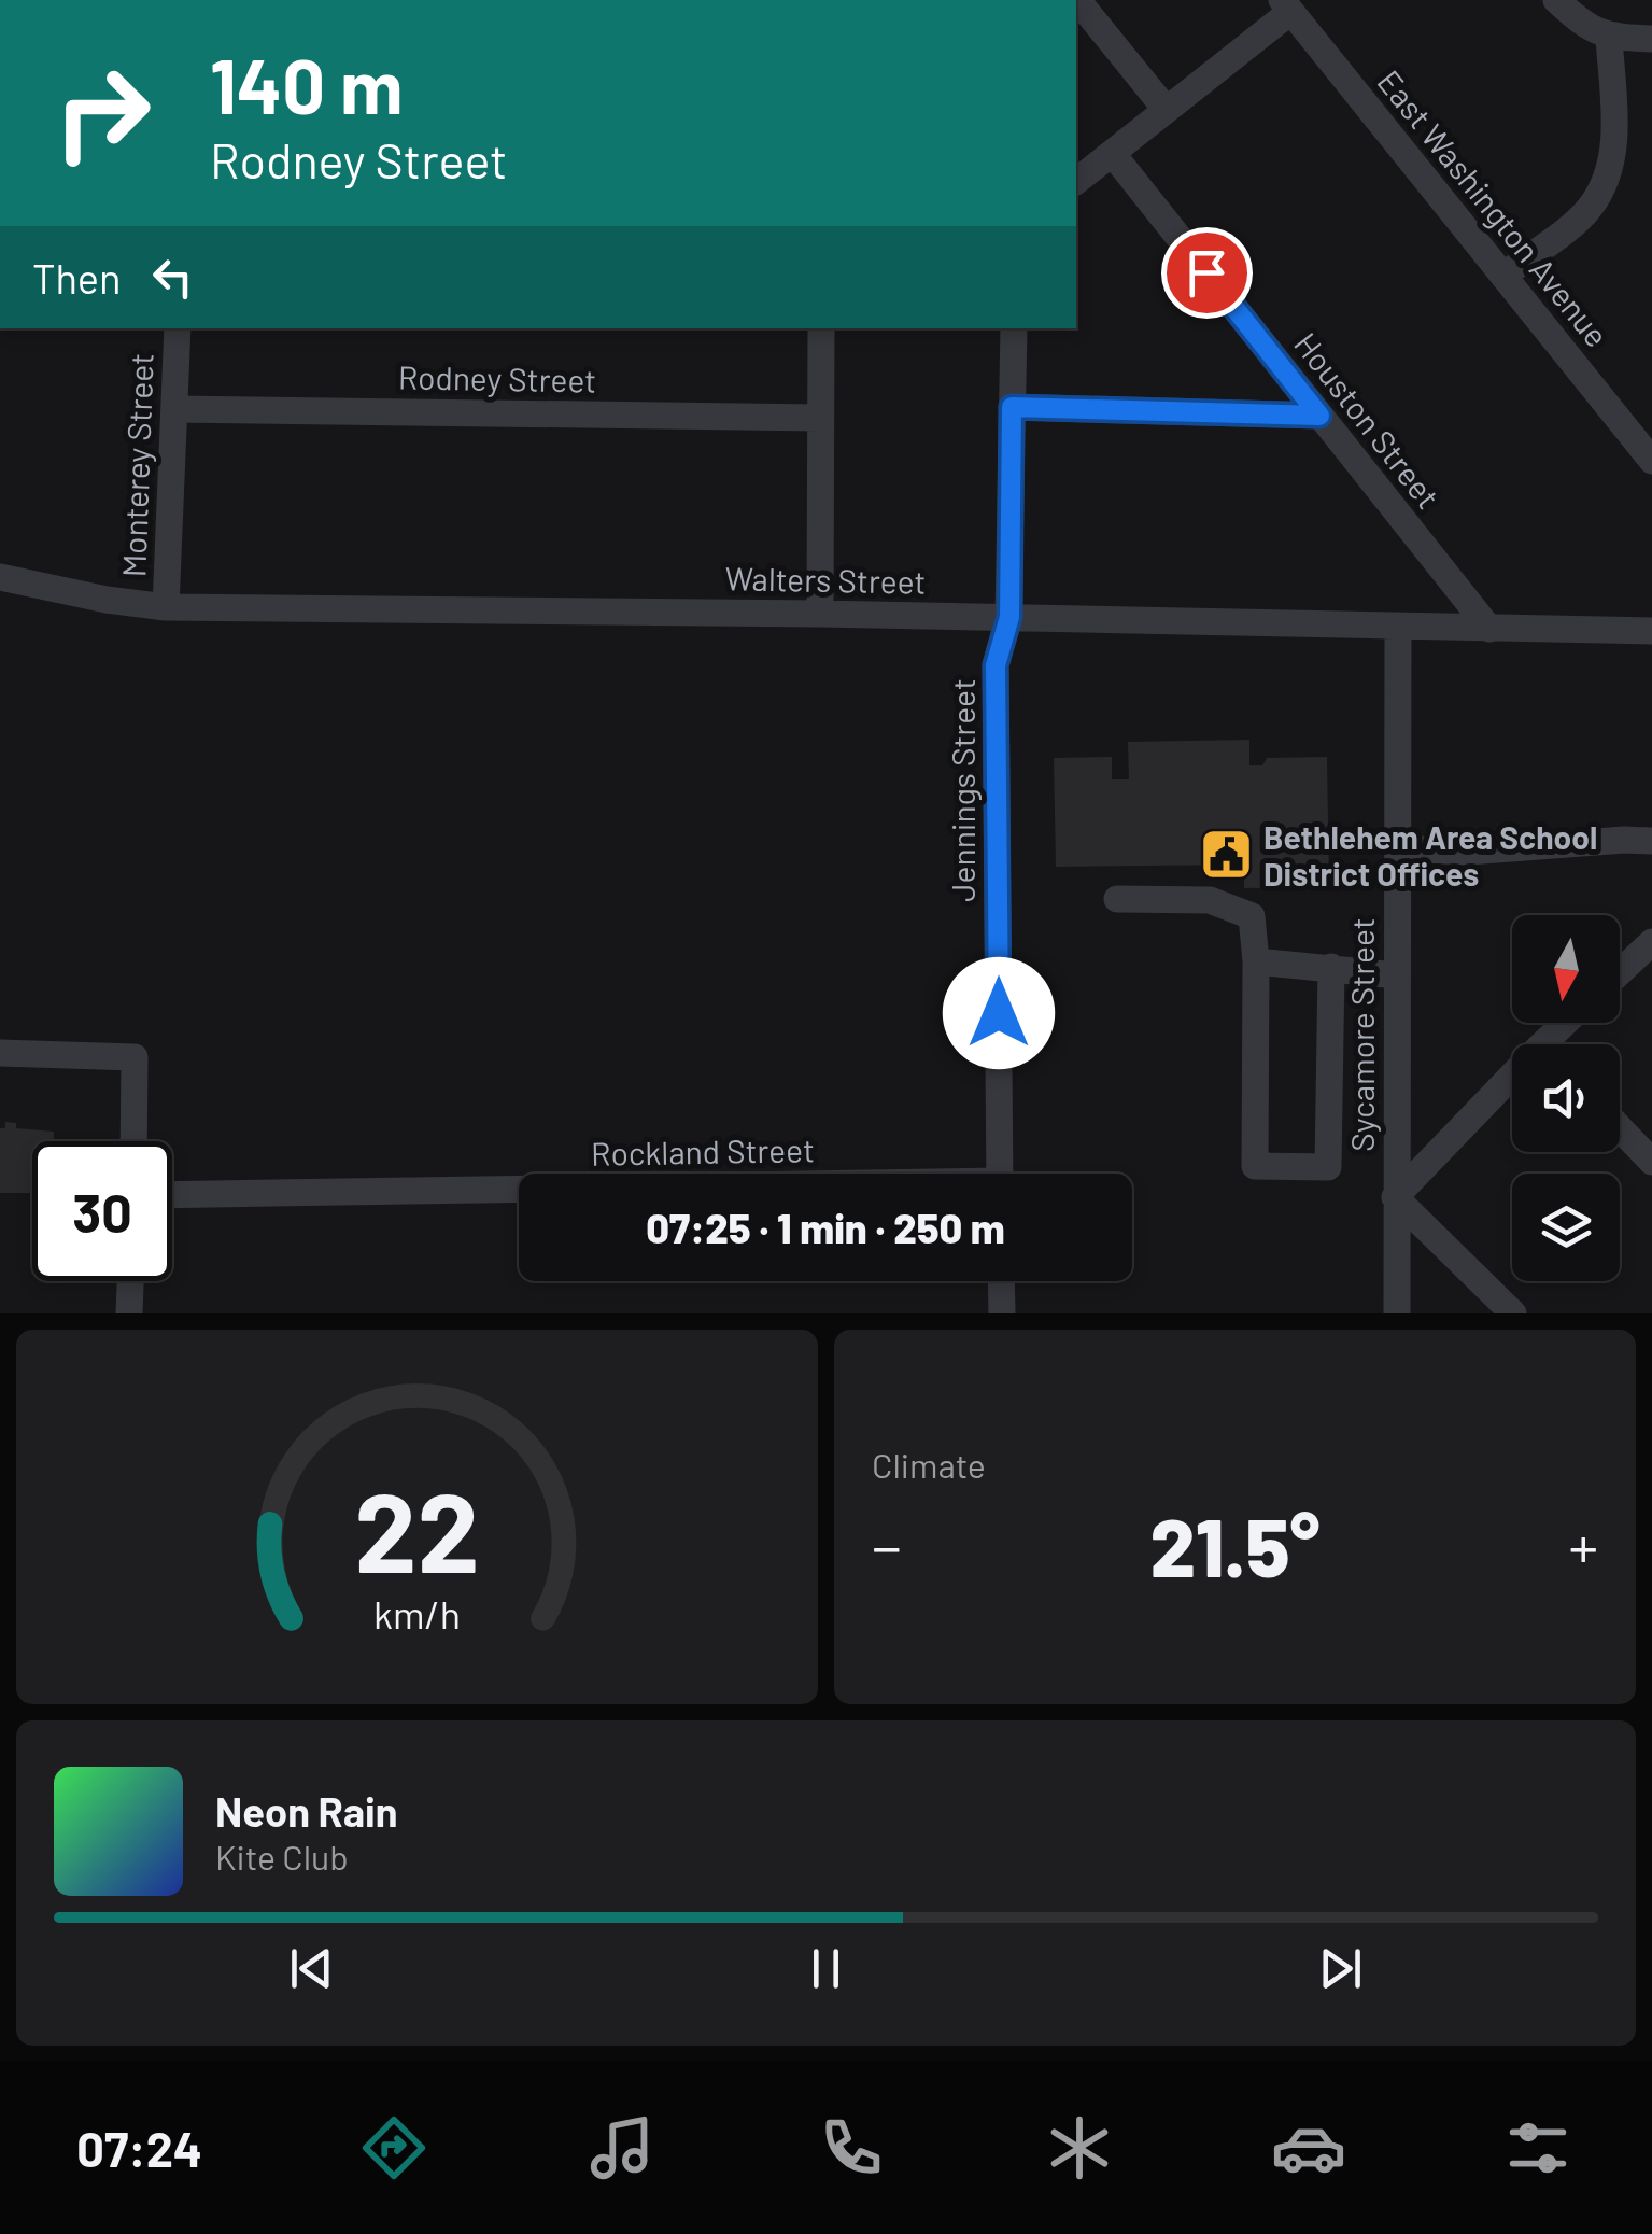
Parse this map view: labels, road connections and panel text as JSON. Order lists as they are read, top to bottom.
{
  "streets": {
    "street": [
      "East Washington Avenue",
      "Rodney Street",
      "Houston Street",
      "Monterey Street",
      "Walters Street",
      "Jennings Street",
      "Sycamore Street",
      "Rockland Street"
    ]
  },
  "crossings": [
    ["Rodney Street", "Monterey Street"],
    ["Houston Street", "Walters Street"],
    ["Monterey Street", "Walters Street"],
    ["Walters Street", "Jennings Street"],
    ["Walters Street", "Sycamore Street"]
  ],
  "places": {
    "public building": ["Bethlehem Area School District Offices"]
  },
  "north": "bottom",
  "page": {
    "turn": ["140 m", "Rodney Street"],
    "then": "Then",
    "limit": "30",
    "trip": "07:25 · 1 min · 250 m",
    "tile": "Climate",
    "heat": ["−", "21.5°", "+"],
    "song": ["Neon Rain", "Kite Club"],
    "tabs": "07:24",
    "gauge": ["22", "km/h"]
  }
}
